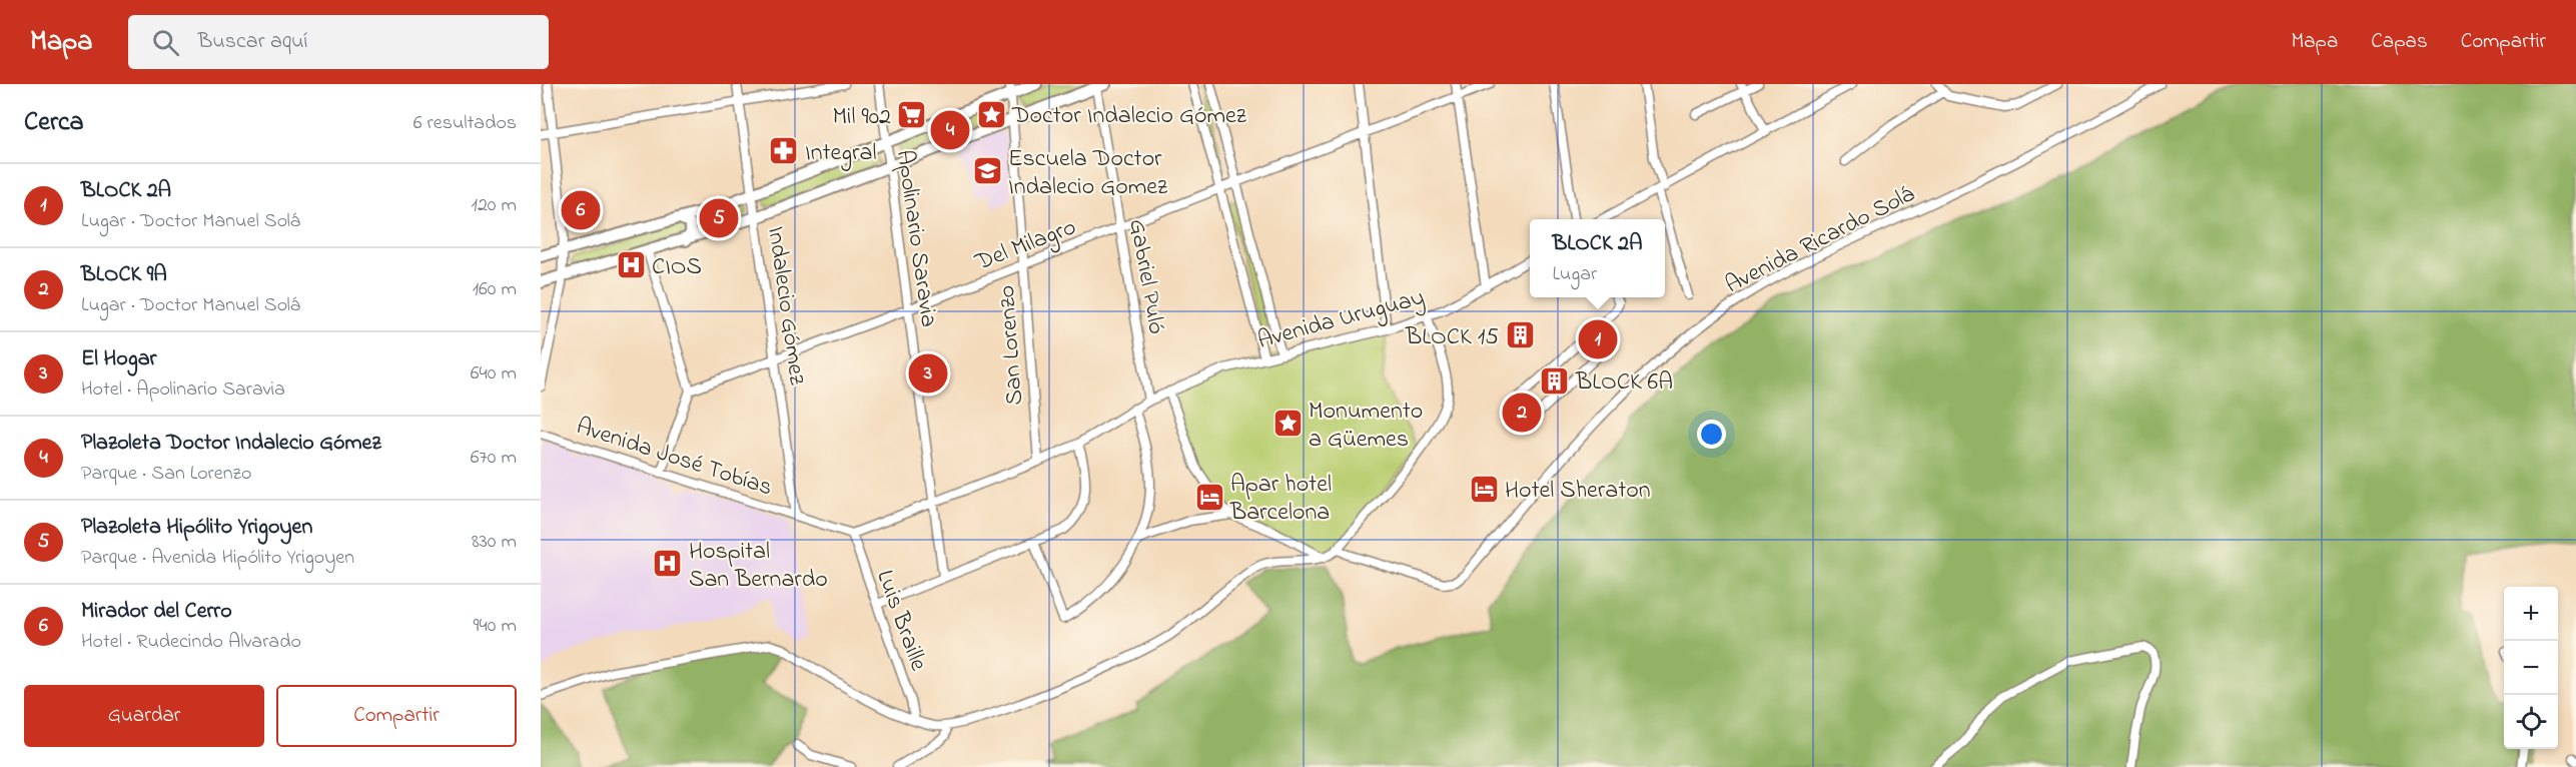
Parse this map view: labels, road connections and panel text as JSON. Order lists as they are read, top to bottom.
{
  "streets": {
    "street": [
      "Apolinario Saravia",
      "Avenida Ricardo Solá",
      "Del Milagro",
      "Gabriel Puló",
      "Indalecio Gómez",
      "Avenida Uruguay",
      "San Lorenzo",
      "Avenida José Tobías",
      "Luis Braille"
    ]
  },
  "crossings": [
    ["Apolinario Saravia", "Del Milagro"],
    ["Apolinario Saravia", "Avenida Uruguay"],
    ["Del Milagro", "Gabriel Puló"],
    ["Del Milagro", "Indalecio Gómez"],
    ["Del Milagro", "San Lorenzo"],
    ["Gabriel Puló", "Avenida Uruguay"],
    ["Indalecio Gómez", "Avenida José Tobías"],
    ["Avenida Uruguay", "San Lorenzo"],
    ["Avenida Uruguay", "Avenida José Tobías"],
    ["Avenida Uruguay", "Luis Braille"],
    ["Avenida José Tobías", "Luis Braille"]
  ],
  "places": {
    "place": ["Doctor Indalecio Gómez", "Monumento a Güemes"],
    "supermarket": ["Mil 902"],
    "pharmacy": ["Integral"],
    "school or university": ["Escuela Doctor Indalecio Gomez"],
    "hospital": ["CIOS", "Hospital San Bernardo"],
    "building": ["BLOCK 15", "BLOCK 6A"],
    "hotel": ["Hotel Sheraton", "Apar hotel Barcelona"]
  },
  "page": {
    "header": "Mapa",
    "search": "Buscar aquí",
    "nav": ["Mapa", "Capas", "Compartir"],
    "heading": ["Cerca", "6 resultados"],
    "pins": [
      "4",
      "6",
      "5",
      "1",
      "3",
      "2"
    ],
    "list": [
      {
        "mark": "1",
        "name": "BLOCK 2A",
        "note": "Lugar · Doctor Manuel Solá",
        "value": "120 m"
      },
      {
        "mark": "2",
        "name": "BLOCK 9A",
        "note": "Lugar · Doctor Manuel Solá",
        "value": "160 m"
      },
      {
        "mark": "3",
        "name": "El Hogar",
        "note": "Hotel · Apolinario Saravia",
        "value": "640 m"
      },
      {
        "mark": "4",
        "name": "Plazoleta Doctor Indalecio Gómez",
        "note": "Parque · San Lorenzo",
        "value": "670 m"
      },
      {
        "mark": "5",
        "name": "Plazoleta Hipólito Yrigoyen",
        "note": "Parque · Avenida Hipólito Yrigoyen",
        "value": "830 m"
      },
      {
        "mark": "6",
        "name": "Mirador del Cerro",
        "note": "Hotel · Rudecindo Alvarado",
        "value": "940 m"
      }
    ],
    "popup": ["BLOCK 2A", "Lugar"],
    "map_buttons": ["+", "−"],
    "buttons": ["Guardar", "Compartir"]
  }
}
